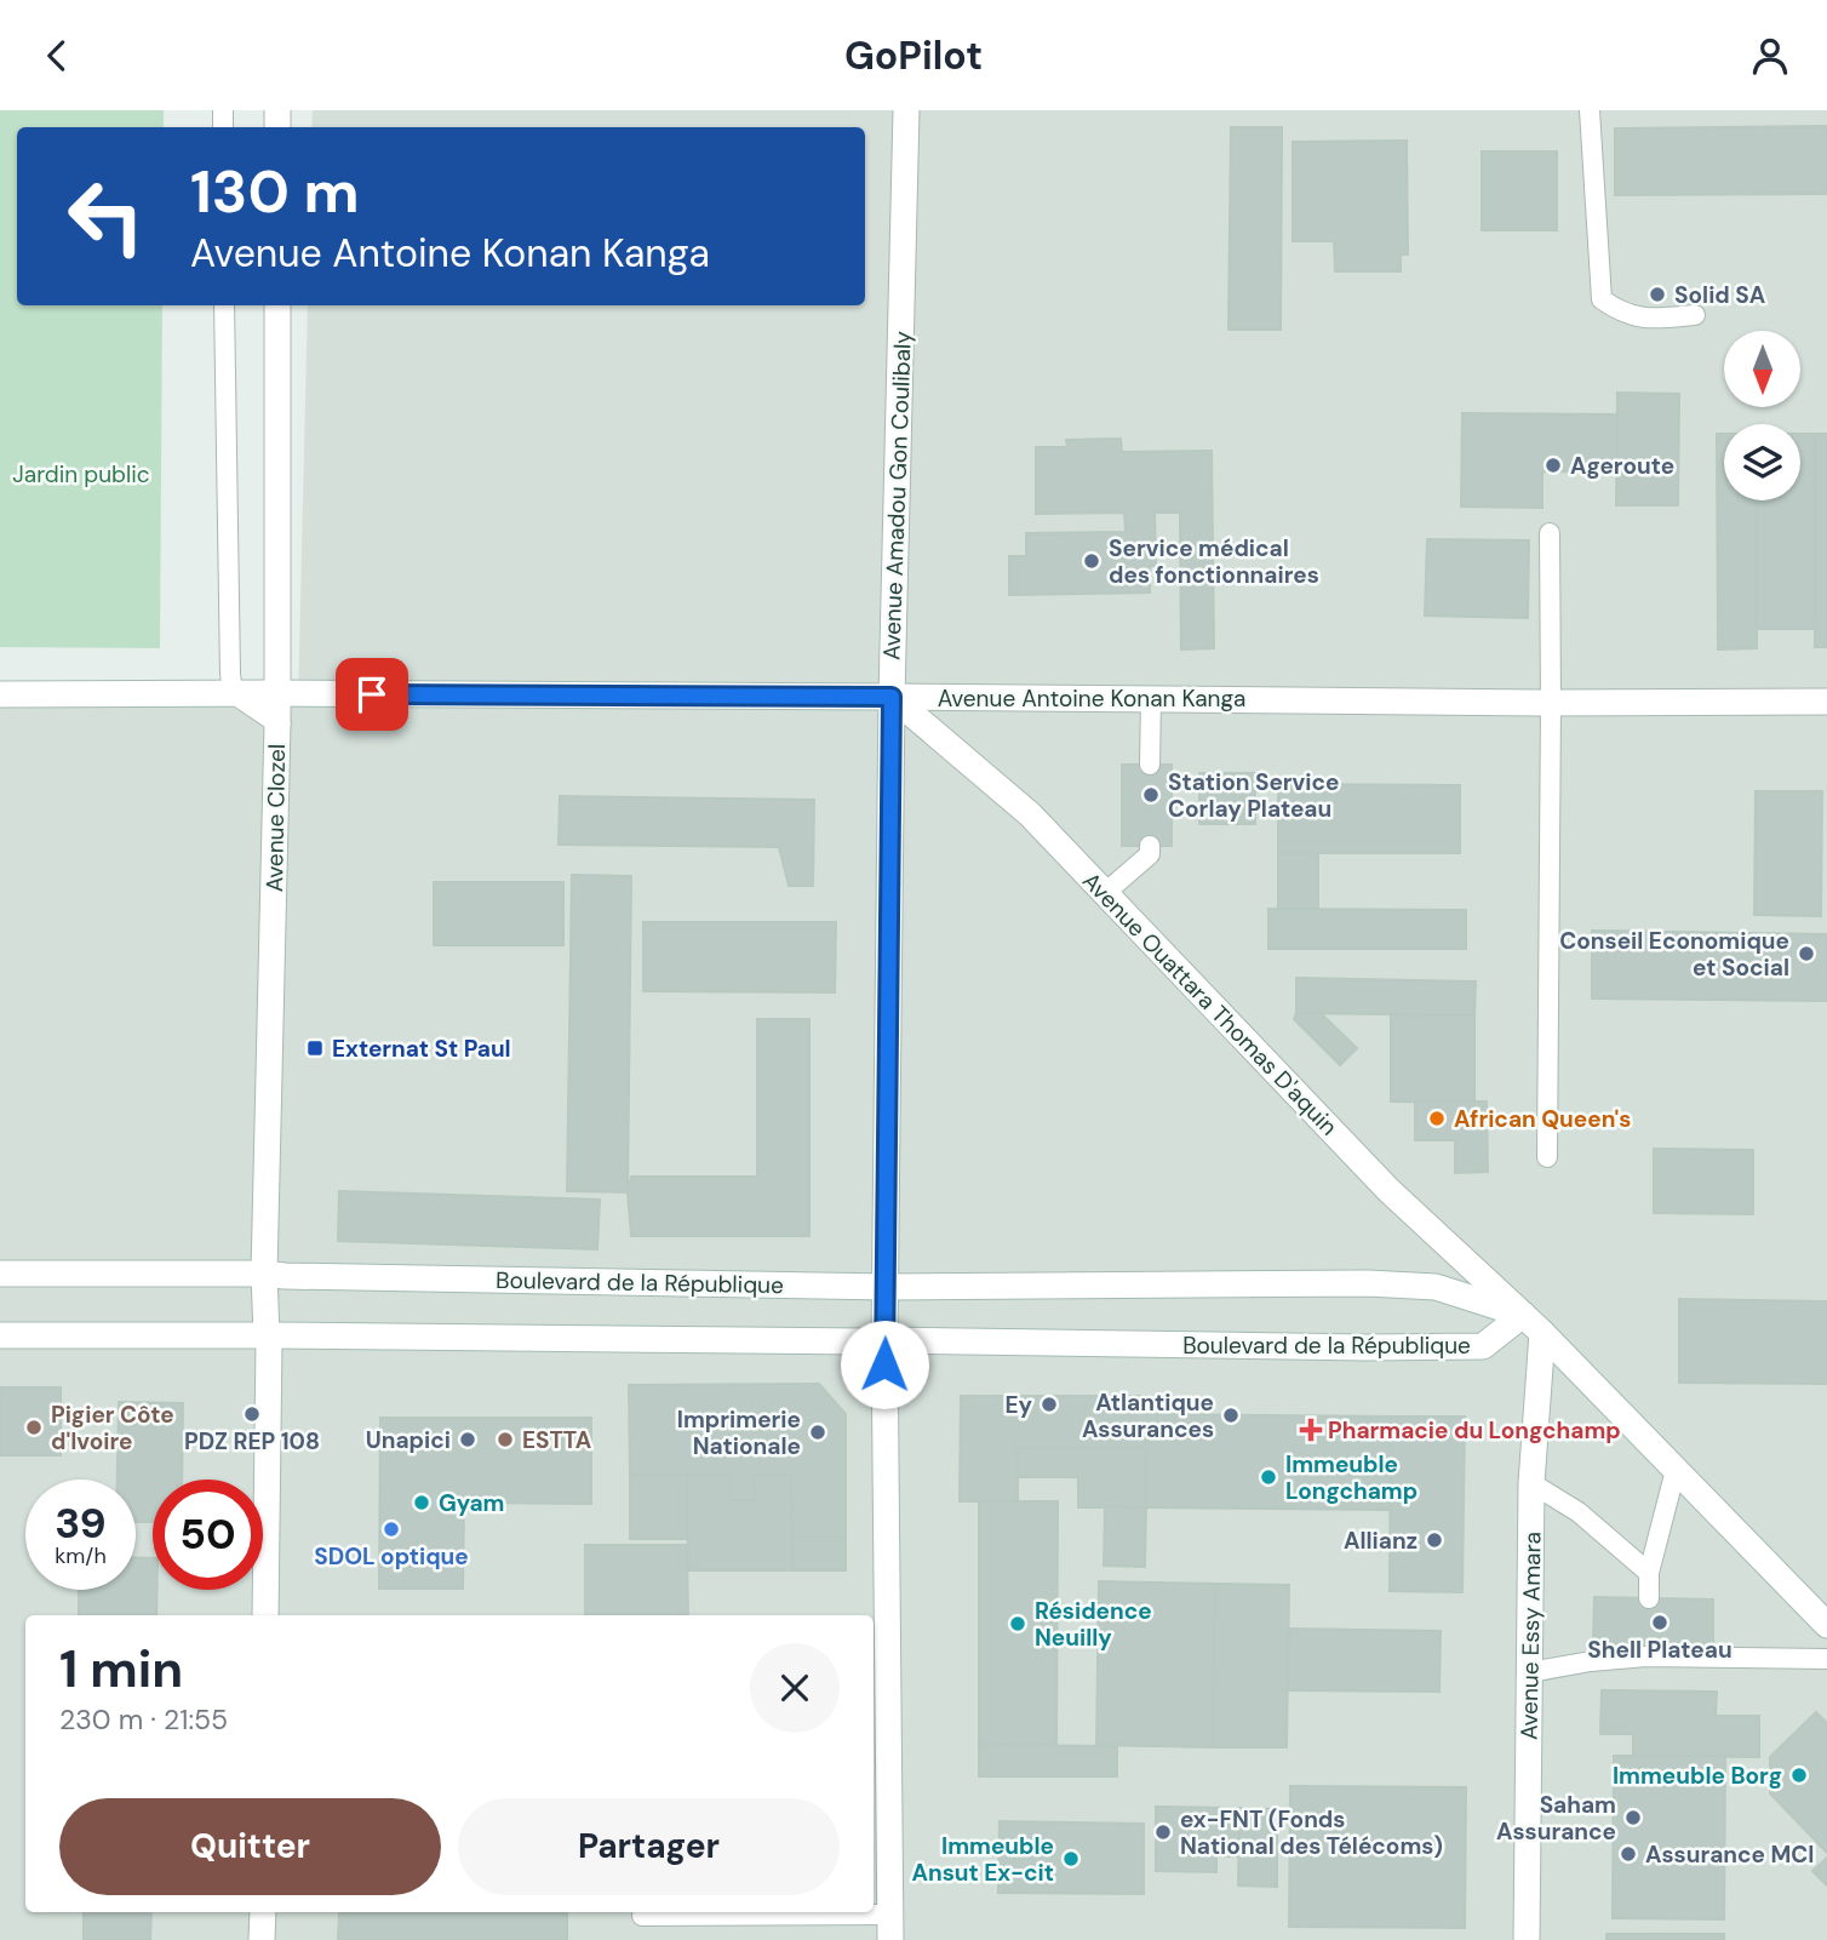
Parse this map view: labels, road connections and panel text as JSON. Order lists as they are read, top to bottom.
{
  "streets": {
    "street": [
      "Avenue Amadou Gon Coulibaly",
      "Avenue Antoine Konan Kanga",
      "Avenue Clozel",
      "Avenue Ouattara Thomas D'aquin",
      "Boulevard de la République",
      "Avenue Essy Amara"
    ]
  },
  "crossings": [
    ["Avenue Amadou Gon Coulibaly", "Avenue Antoine Konan Kanga"],
    ["Avenue Amadou Gon Coulibaly", "Avenue Ouattara Thomas D'aquin"],
    ["Avenue Amadou Gon Coulibaly", "Boulevard de la République"],
    ["Avenue Antoine Konan Kanga", "Avenue Clozel"],
    ["Avenue Antoine Konan Kanga", "Avenue Ouattara Thomas D'aquin"],
    ["Avenue Clozel", "Boulevard de la République"],
    ["Avenue Ouattara Thomas D'aquin", "Boulevard de la République"],
    ["Avenue Ouattara Thomas D'aquin", "Avenue Essy Amara"]
  ],
  "parks": ["Jardin public"],
  "places": {
    "other": [
      "Solid SA",
      "Ageroute",
      "Service médical des fonctionnaires",
      "Station Service Corlay Plateau",
      "Conseil Economique et Social",
      "African Queen's",
      "Ey",
      "PDZ REP 108",
      "Atlantique Assurances",
      "Pigier Côte d'Ivoire",
      "Imprimerie Nationale",
      "Unapici",
      "ESTTA",
      "Immeuble Longchamp",
      "Gyam",
      "SDOL optique",
      "Allianz",
      "Shell Plateau",
      "Résidence Neuilly",
      "Immeuble Borg",
      "Saham Assurance",
      "ex-FNT (Fonds National des Télécoms)",
      "Assurance MCI",
      "Immeuble Ansut Ex-cit"
    ],
    "transit": ["Externat St Paul"],
    "health": ["Pharmacie du Longchamp"]
  },
  "north": "bottom",
  "page": {
    "header": "GoPilot",
    "turn": ["130 m", "Avenue Antoine Konan Kanga"],
    "speed": "39 km/h",
    "limit": "50",
    "heading": ["1 min", "230 m · 21:55"],
    "buttons": ["Quitter", "Partager"]
  }
}
